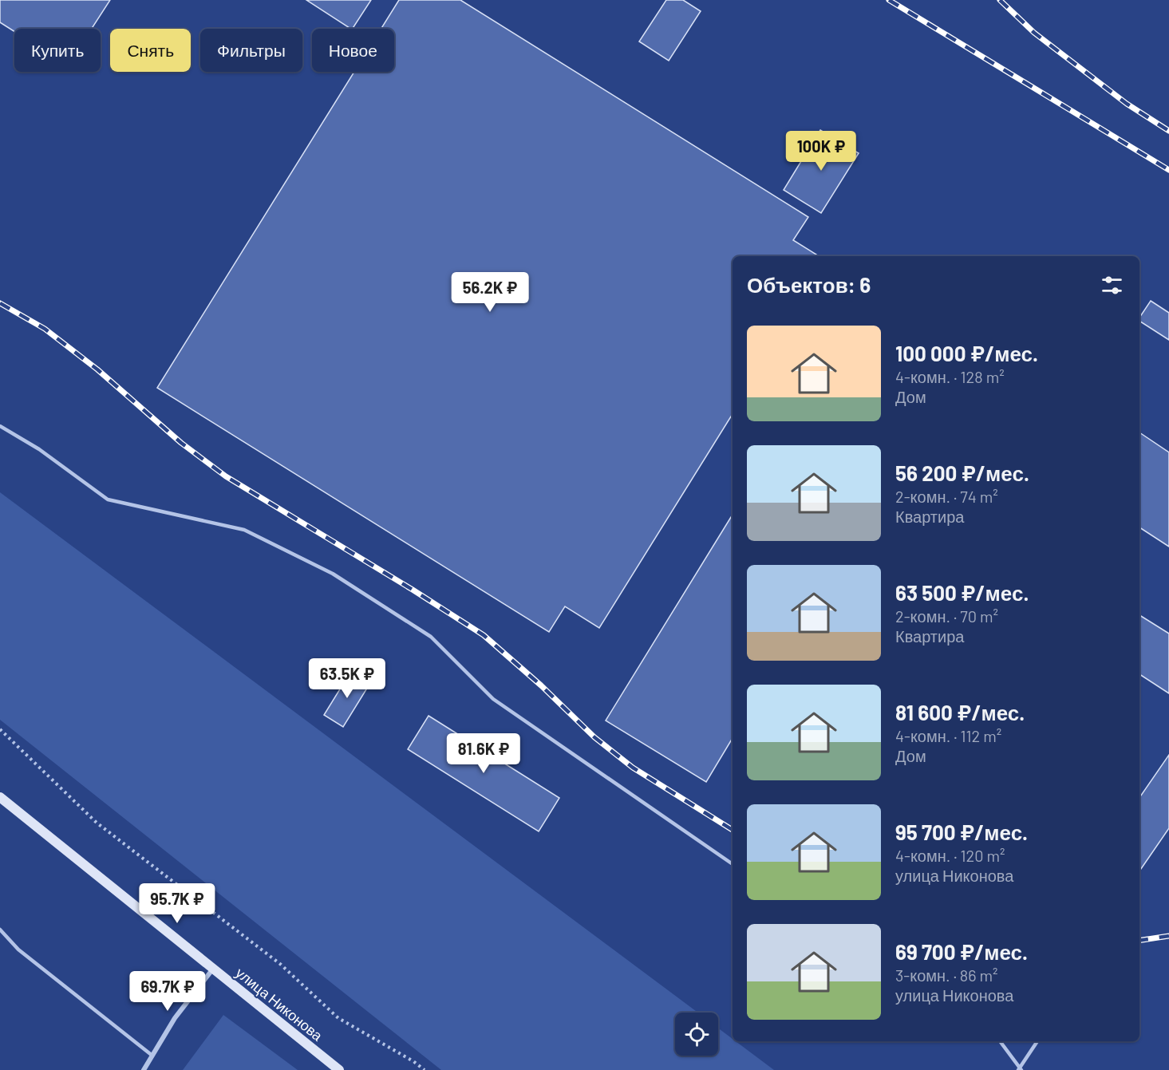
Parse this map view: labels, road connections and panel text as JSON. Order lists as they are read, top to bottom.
{
  "streets": {
    "main road": ["улица Никонова"]
  },
  "page": {
    "chip": [
      "Купить",
      "Снять",
      "Фильтры",
      "Новое"
    ],
    "price": [
      "100K ₽",
      "56.2K ₽",
      "63.5K ₽",
      "81.6K ₽",
      "95.7K ₽",
      "69.7K ₽"
    ],
    "heading": "Объектов: 6",
    "list": [
      {
        "name": "100 000 ₽/мес.",
        "note": "4-комн. · 128 m² · Дом"
      },
      {
        "name": "56 200 ₽/мес.",
        "note": "2-комн. · 74 m² · Квартира"
      },
      {
        "name": "63 500 ₽/мес.",
        "note": "2-комн. · 70 m² · Квартира"
      },
      {
        "name": "81 600 ₽/мес.",
        "note": "4-комн. · 112 m² · Дом"
      },
      {
        "name": "95 700 ₽/мес.",
        "note": "4-комн. · 120 m² · улица Никонова"
      },
      {
        "name": "69 700 ₽/мес.",
        "note": "3-комн. · 86 m² · улица Никонова"
      }
    ]
  }
}
